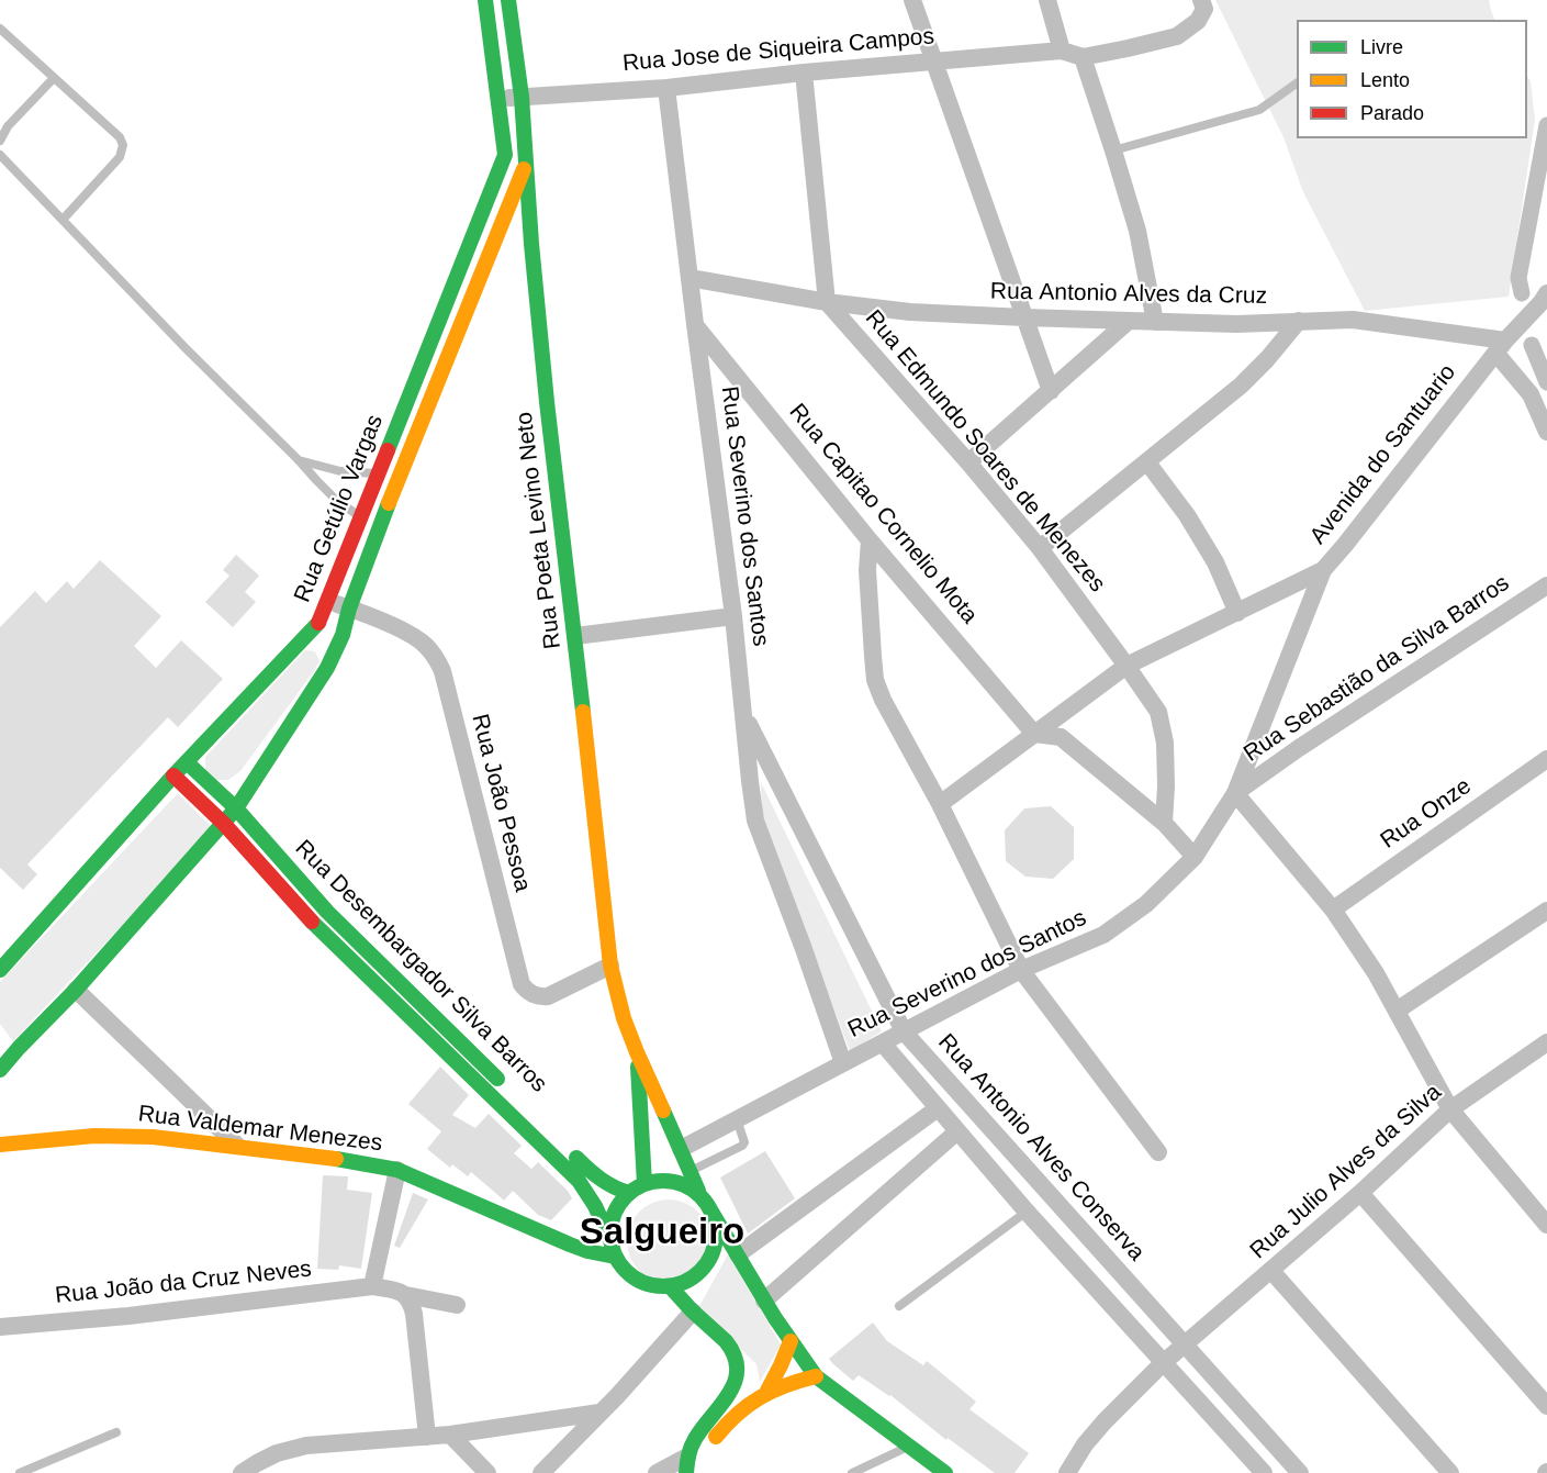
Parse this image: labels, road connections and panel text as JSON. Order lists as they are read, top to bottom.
{
  "streets": {
    "main road": [
      "Rua Getúlio Vargas",
      "Rua Poeta Levino Neto",
      "Rua Desembargador Silva Barros",
      "Rua Valdemar Menezes"
    ],
    "street": [
      "Rua Jose de Siqueira Campos",
      "Rua Antonio Alves da Cruz",
      "Rua Edmundo Soares de Menezes",
      "Avenida do Santuario",
      "Rua Capitao Cornelio Mota",
      "Rua Severino dos Santos",
      "Rua Sebastião da Silva Barros",
      "Rua João Pessoa",
      "Rua Onze",
      "Rua Antonio Alves Conserva",
      "Rua Julio Alves da Silva",
      "Rua João da Cruz Neves"
    ]
  },
  "crossings": [
    ["Rua Jose de Siqueira Campos", "Rua Getúlio Vargas"],
    ["Rua Jose de Siqueira Campos", "Rua Severino dos Santos"],
    ["Rua Jose de Siqueira Campos", "Rua Poeta Levino Neto"],
    ["Rua Antonio Alves da Cruz", "Rua Edmundo Soares de Menezes"],
    ["Rua Antonio Alves da Cruz", "Avenida do Santuario"],
    ["Rua Antonio Alves da Cruz", "Rua Severino dos Santos"],
    ["Rua Edmundo Soares de Menezes", "Avenida do Santuario"],
    ["Avenida do Santuario", "Rua Capitao Cornelio Mota"],
    ["Rua Getúlio Vargas", "Rua Poeta Levino Neto"],
    ["Rua Getúlio Vargas", "Rua João Pessoa"],
    ["Rua Getúlio Vargas", "Rua Desembargador Silva Barros"],
    ["Rua Capitao Cornelio Mota", "Rua Severino dos Santos"],
    ["Rua Severino dos Santos", "Rua Sebastião da Silva Barros"],
    ["Rua Severino dos Santos", "Rua Antonio Alves Conserva"],
    ["Rua Poeta Levino Neto", "Rua João Pessoa"],
    ["Rua Poeta Levino Neto", "Rua Desembargador Silva Barros"],
    ["Rua Poeta Levino Neto", "Rua Valdemar Menezes"],
    ["Rua Desembargador Silva Barros", "Rua Valdemar Menezes"],
    ["Rua Antonio Alves Conserva", "Rua Julio Alves da Silva"]
  ],
  "districts": ["Salgueiro"],
  "legend": ["Livre", "Lento", "Parado"]
}
